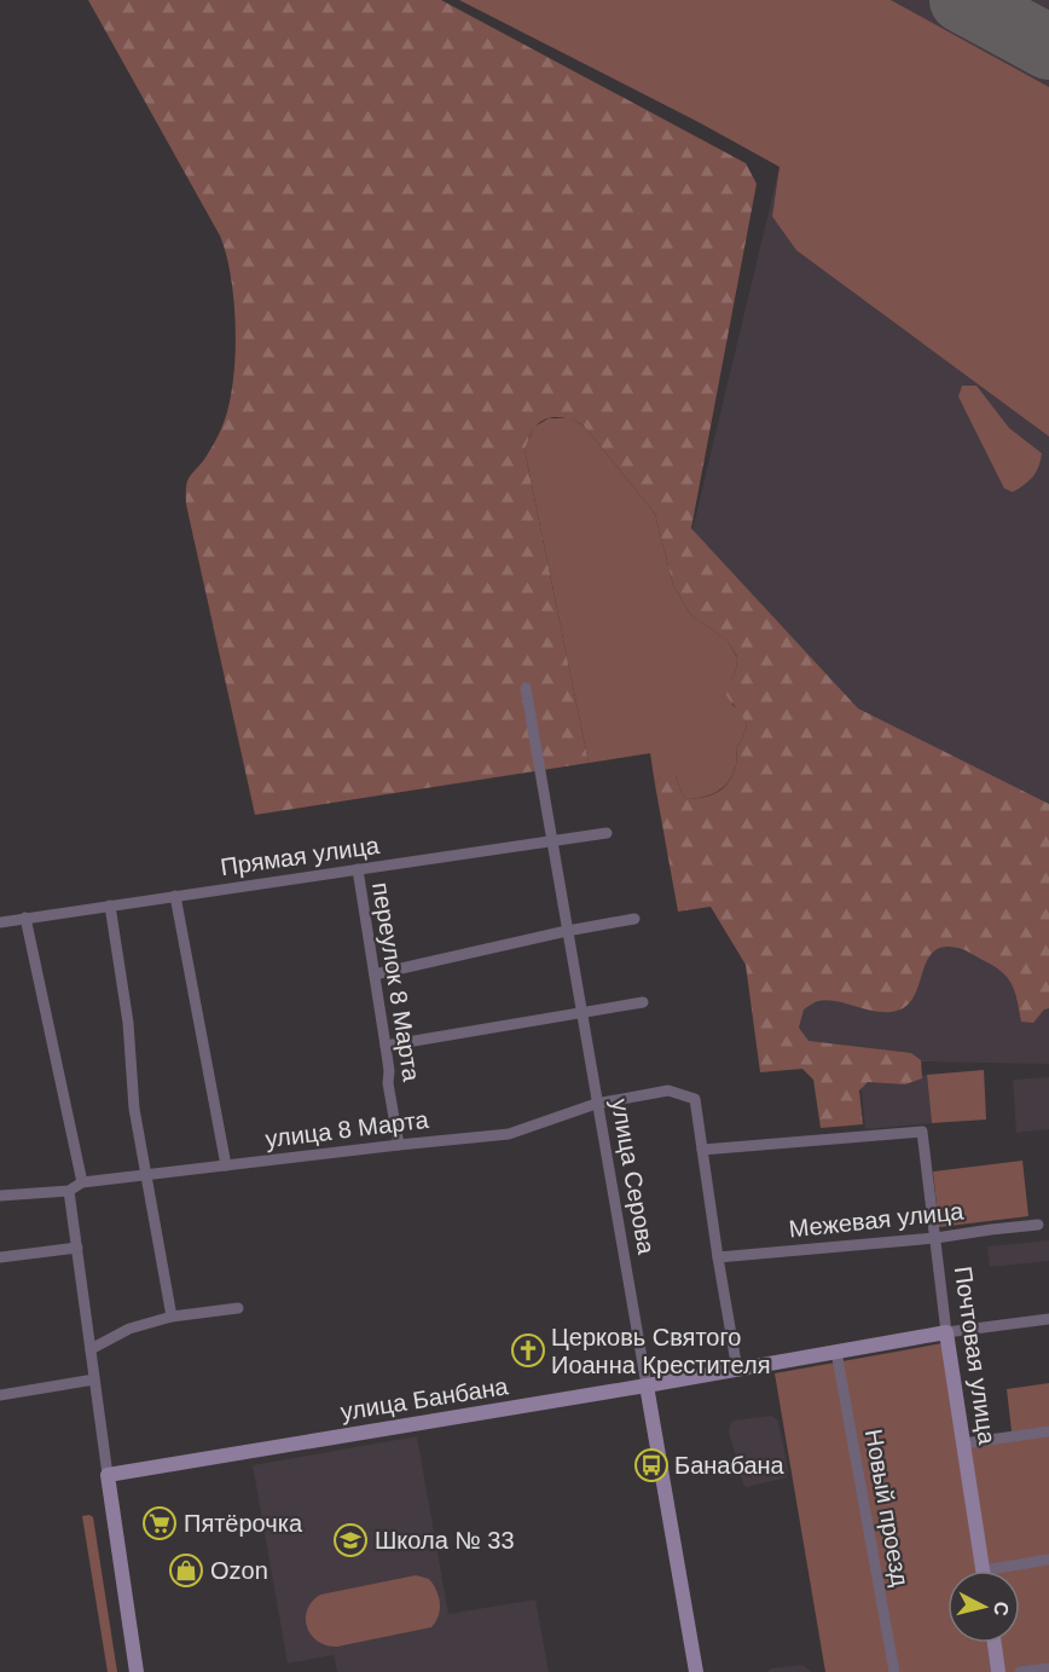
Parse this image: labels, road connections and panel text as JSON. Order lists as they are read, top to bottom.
{
  "streets": {
    "street": [
      "Прямая улица",
      "переулок 8 Марта",
      "улица 8 Марта",
      "улица Серова",
      "Межевая улица",
      "Почтовая улица",
      "улица Банбана",
      "Новый проезд"
    ]
  },
  "crossings": [
    ["Прямая улица", "переулок 8 Марта"],
    ["Прямая улица", "улица Серова"],
    ["переулок 8 Марта", "улица 8 Марта"],
    ["улица 8 Марта", "улица Серова"],
    ["улица 8 Марта", "Почтовая улица"],
    ["улица Серова", "улица Банбана"],
    ["Межевая улица", "Почтовая улица"],
    ["Почтовая улица", "улица Банбана"],
    ["улица Банбана", "Новый проезд"]
  ],
  "places": {
    "church": ["Церковь Святого Иоанна Крестителя"],
    "bus stop": ["Банабана"],
    "supermarket": ["Пятёрочка"],
    "school or university": ["Школа № 33"],
    "shop": ["Ozon"]
  },
  "north": "right"
}
